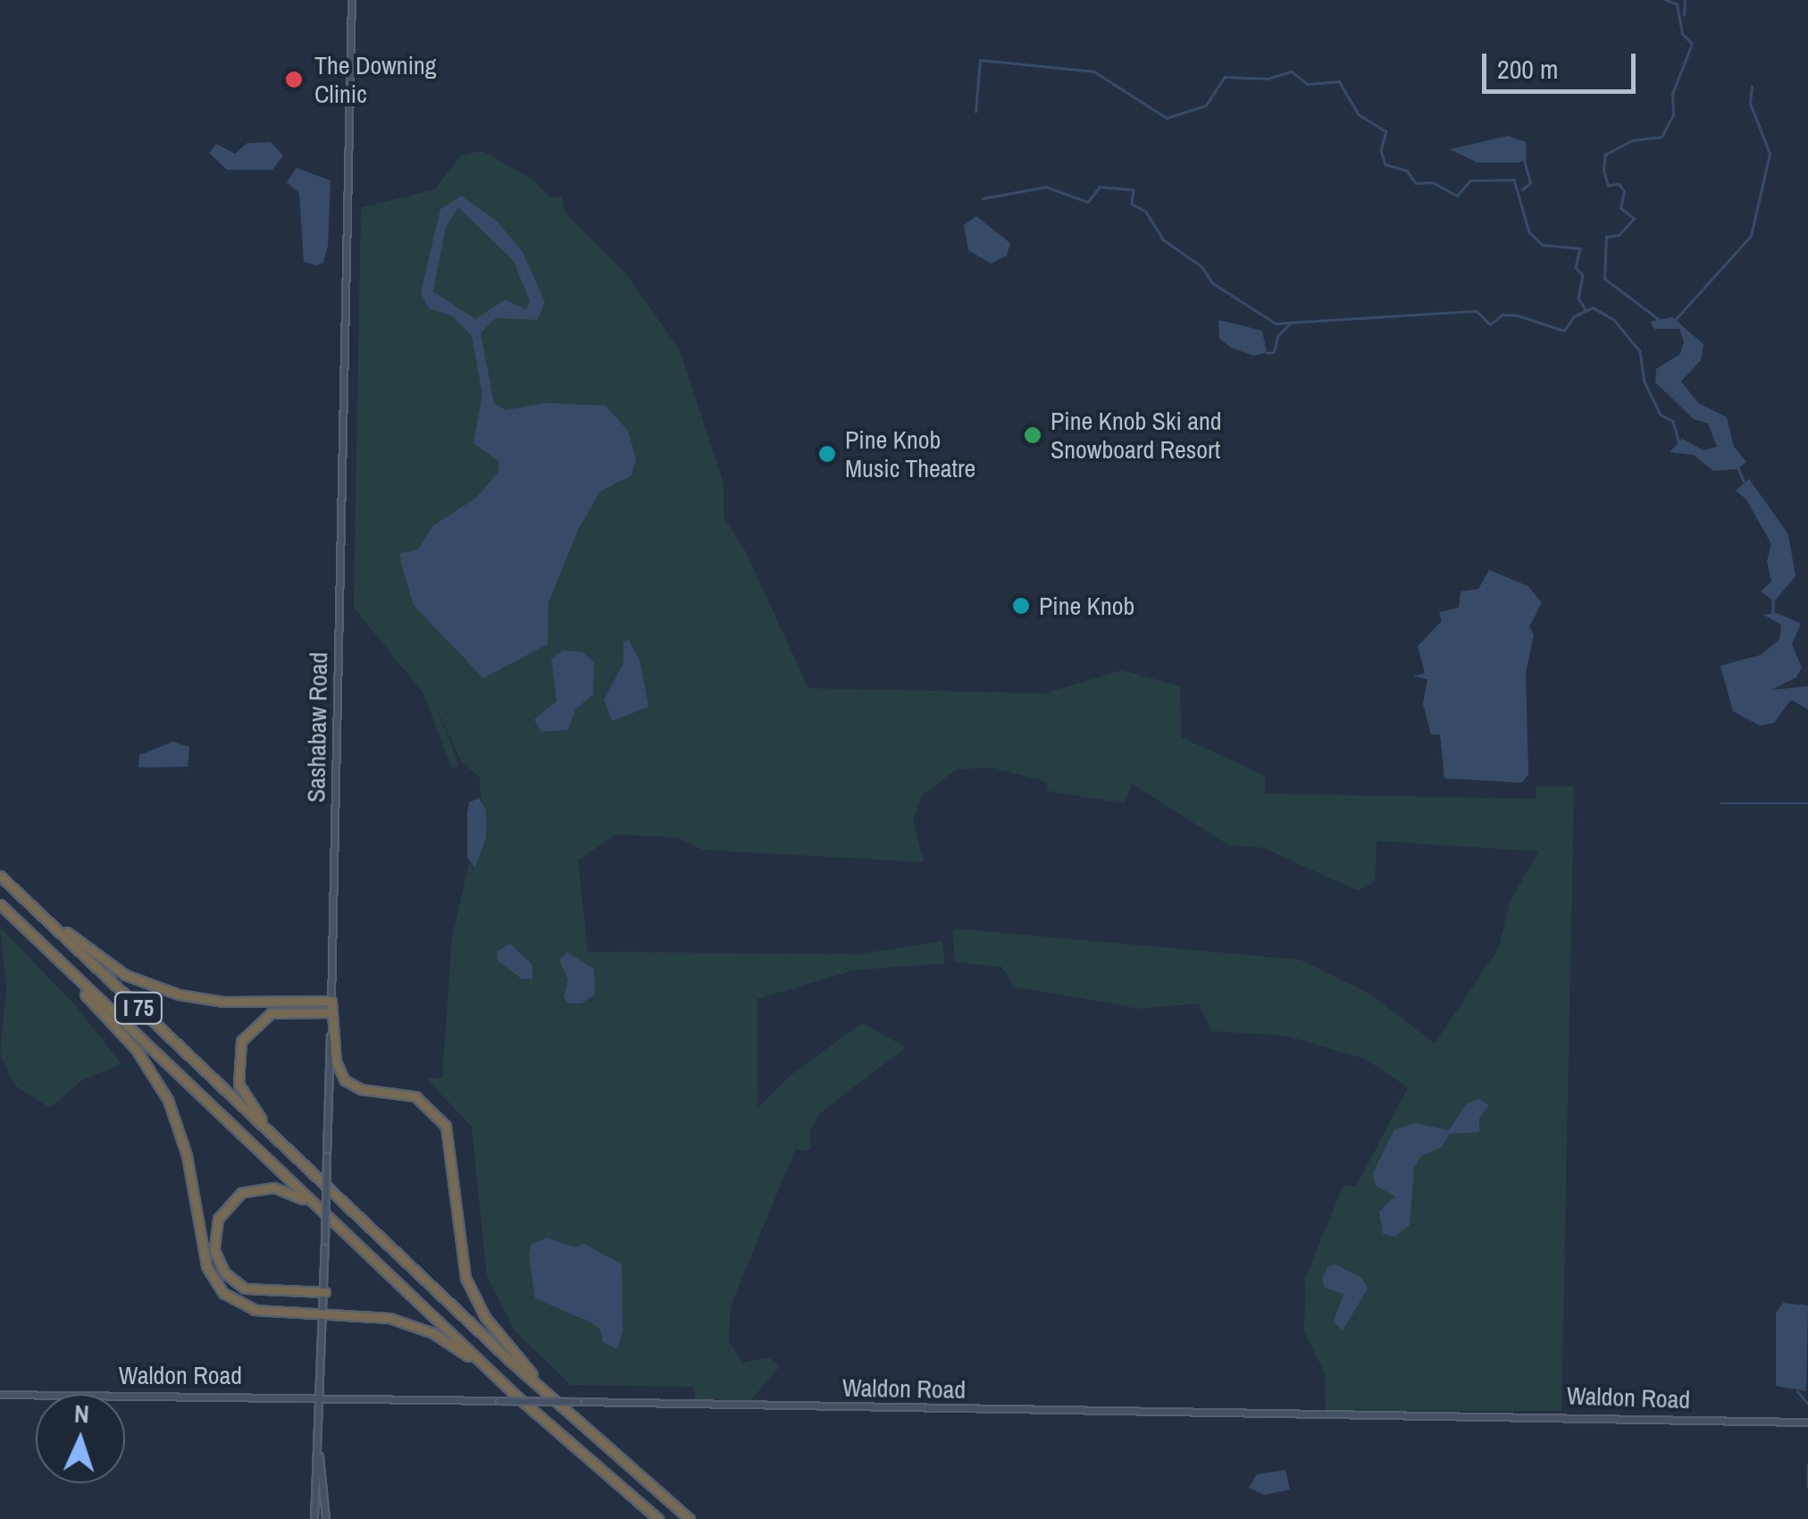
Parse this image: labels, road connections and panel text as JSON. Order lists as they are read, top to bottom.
{
  "streets": {
    "highway": ["I 75"],
    "street": ["Sashabaw Road", "Waldon Road"]
  },
  "crossings": [
    ["Sashabaw Road", "Waldon Road"]
  ],
  "places": [
    "The Downing Clinic",
    "Pine Knob Ski and Snowboard Resort",
    "Pine Knob Music Theatre",
    "Pine Knob"
  ],
  "scale_bar": "200 m",
  "north": "top"
}
